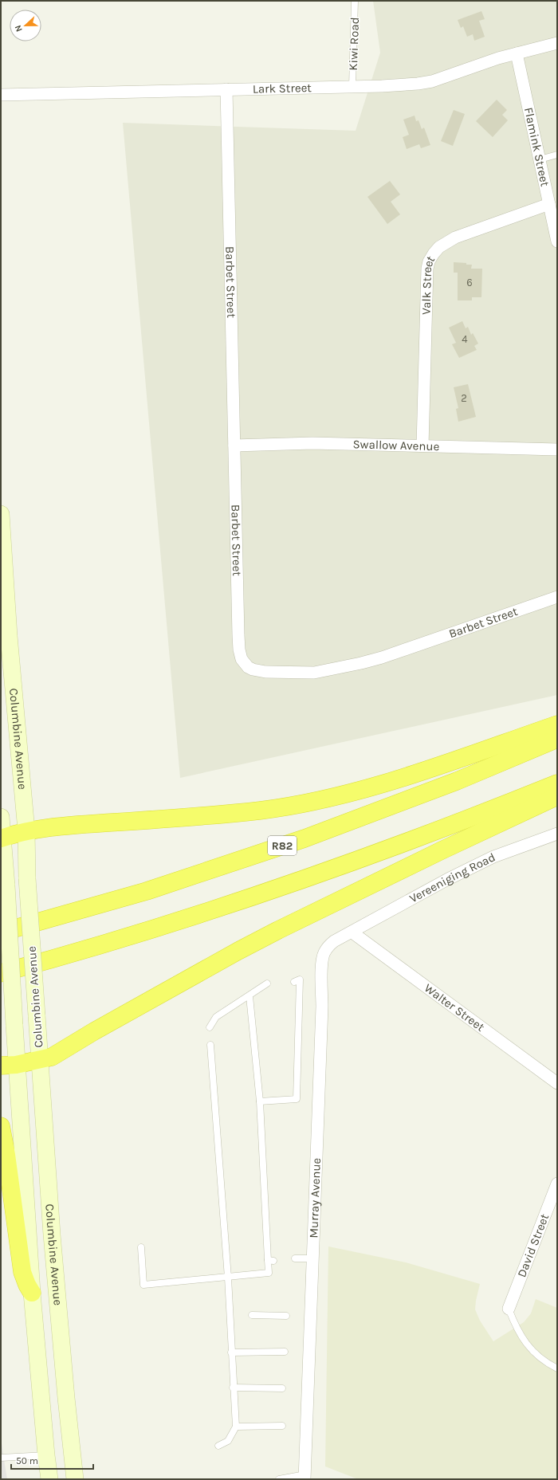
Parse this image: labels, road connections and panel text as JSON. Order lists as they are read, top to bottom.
{
  "streets": {
    "highway": ["R82"],
    "main road": ["Columbine Avenue"],
    "street": [
      "Lark Street",
      "Flamink Street",
      "Barbet Street",
      "Valk Street",
      "Swallow Avenue",
      "Vereeniging Road",
      "Walter Street",
      "Murray Avenue",
      "David Street"
    ],
    "lane": ["Kiwi Road"]
  },
  "crossings": [
    ["Kiwi Road", "Lark Street"],
    ["Lark Street", "Flamink Street"],
    ["Lark Street", "Barbet Street"],
    ["Flamink Street", "Valk Street"],
    ["Barbet Street", "Swallow Avenue"],
    ["Valk Street", "Swallow Avenue"],
    ["Vereeniging Road", "Walter Street"],
    ["Vereeniging Road", "Murray Avenue"],
    ["Walter Street", "Murray Avenue"]
  ],
  "house_numbers": ["6", "4", "2"],
  "scale_bar": "50 m",
  "north": "left"
}
